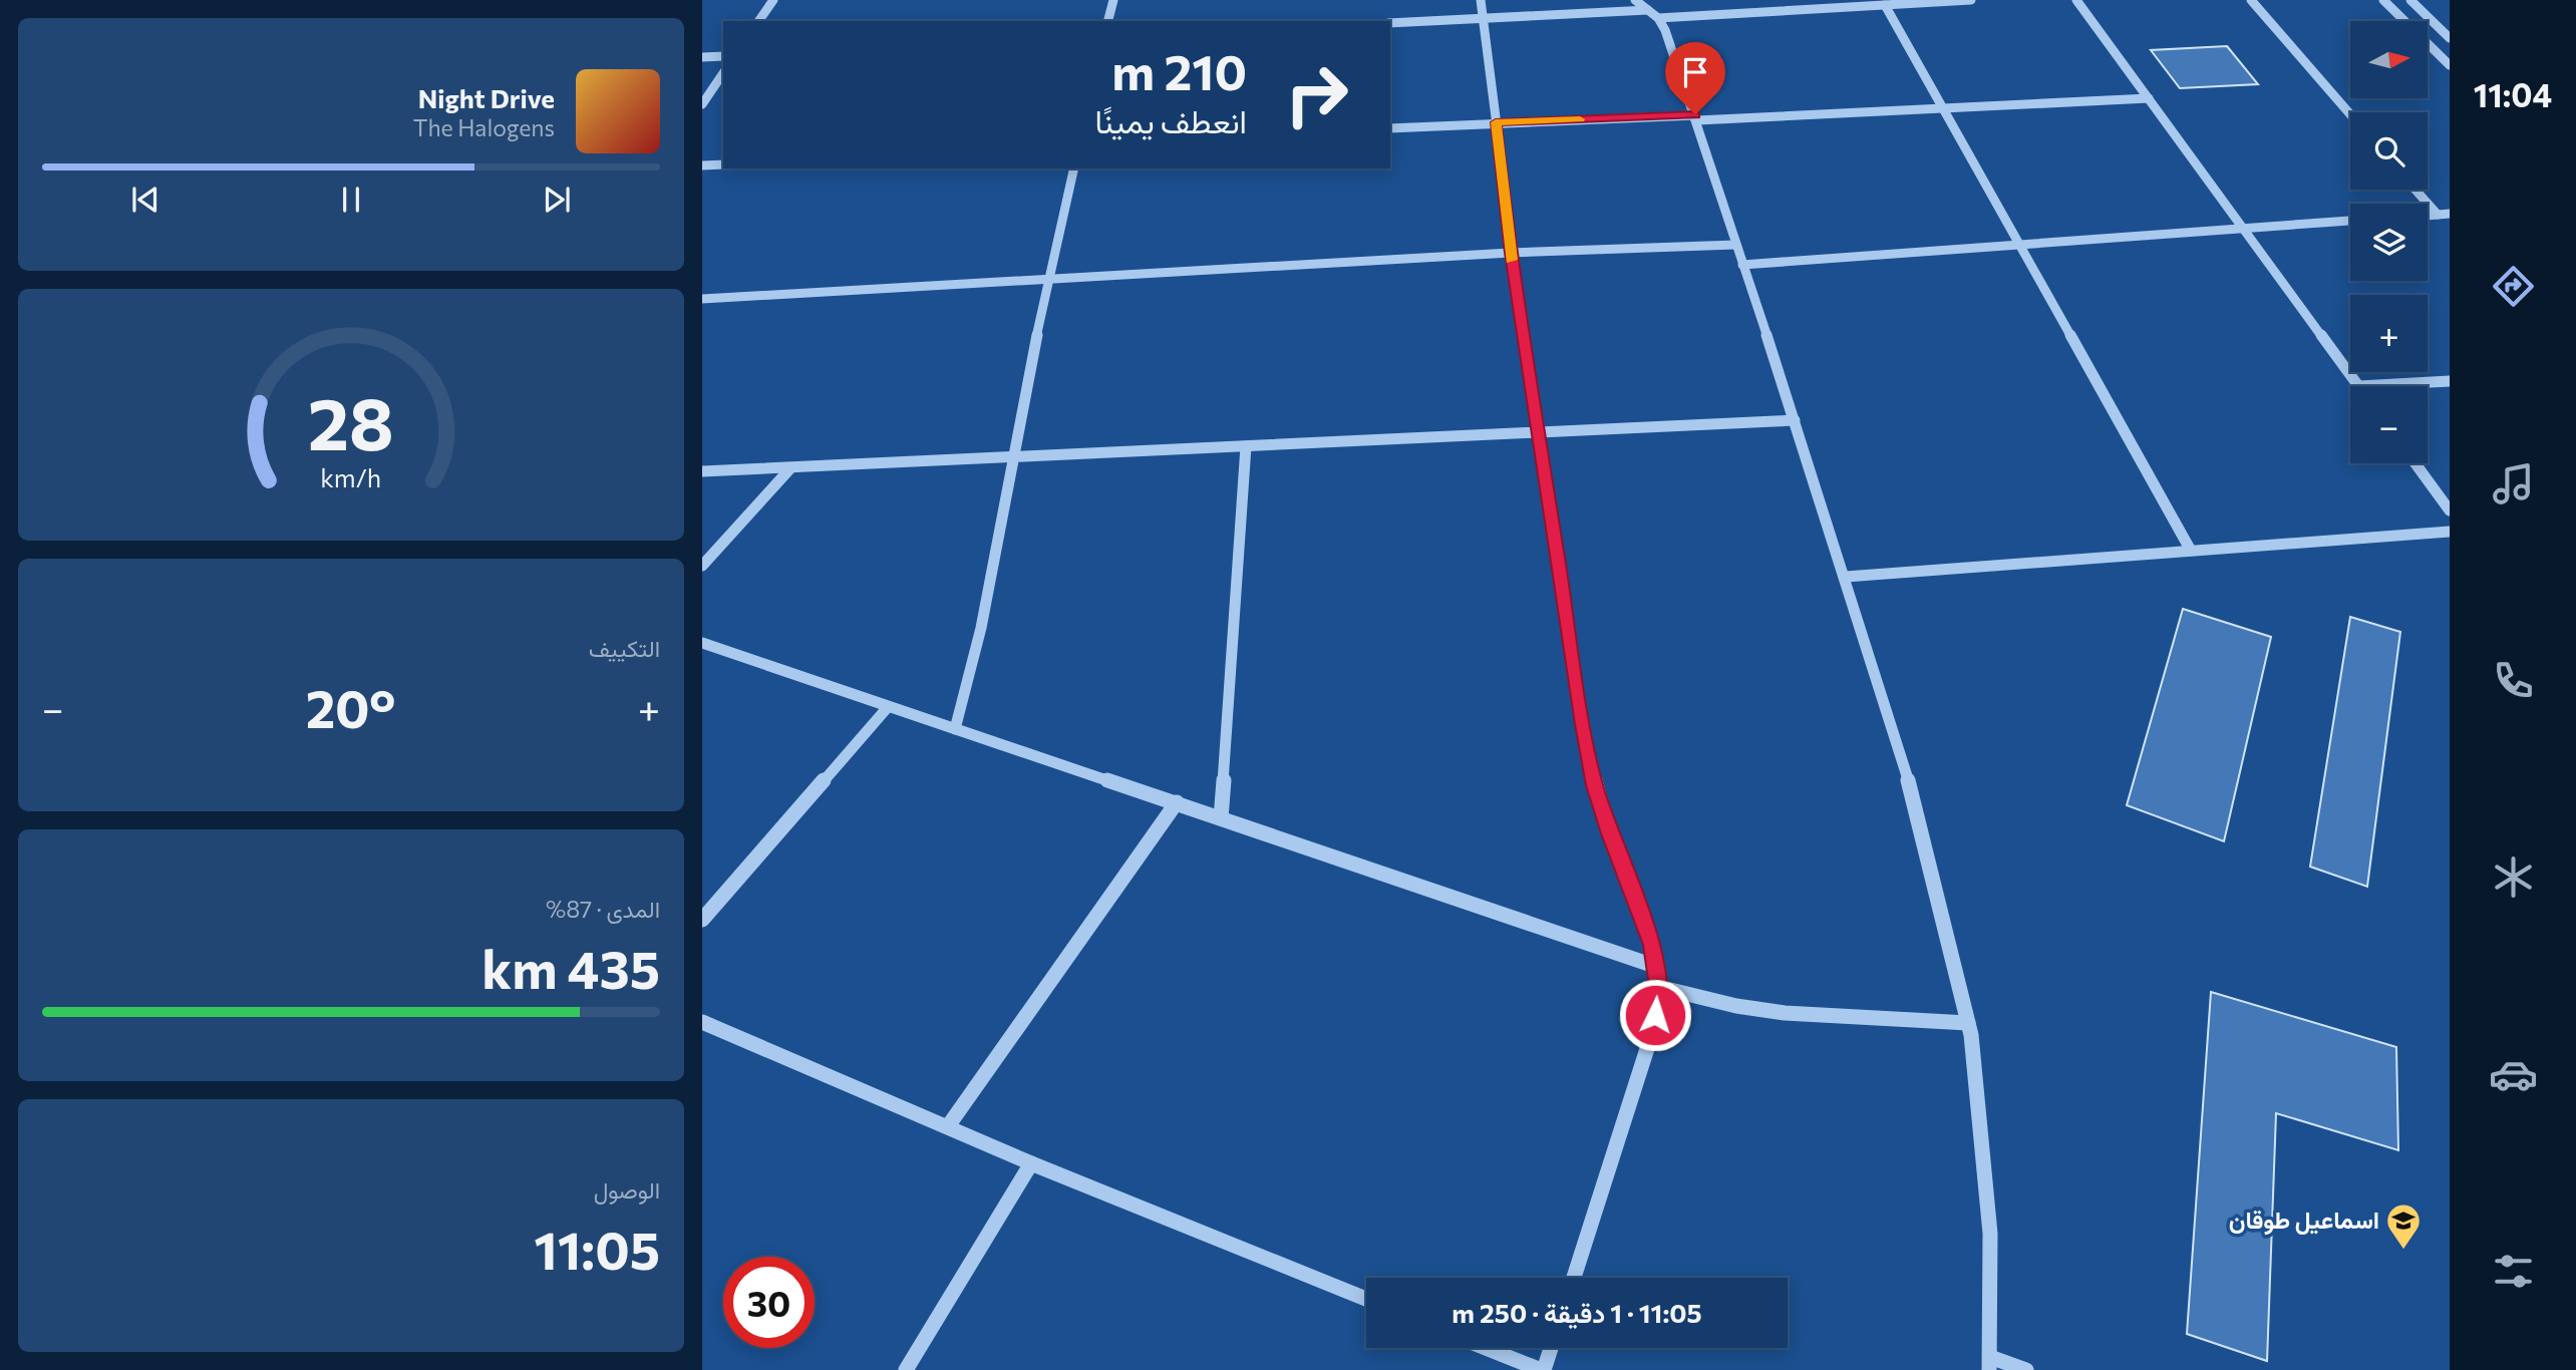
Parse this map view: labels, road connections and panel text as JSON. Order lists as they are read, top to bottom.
{
  "places": {
    "school or university": ["اسماعيل طوقان"]
  },
  "north": "right",
  "page": {
    "tabs": "11:04",
    "map_buttons": ["+", "−"],
    "turn": ["210 m", "انعطف يمينًا"],
    "song": ["Night Drive", "The Halogens"],
    "tile": [
      "التكييف",
      ["المدى · 87%", "435 km"],
      ["الوصول", "11:05"]
    ],
    "heat": ["−", "20°", "+"],
    "limit": "30",
    "trip": "11:05 · 1 دقيقة · 250 m",
    "gauge": ["28", "km/h"]
  }
}
